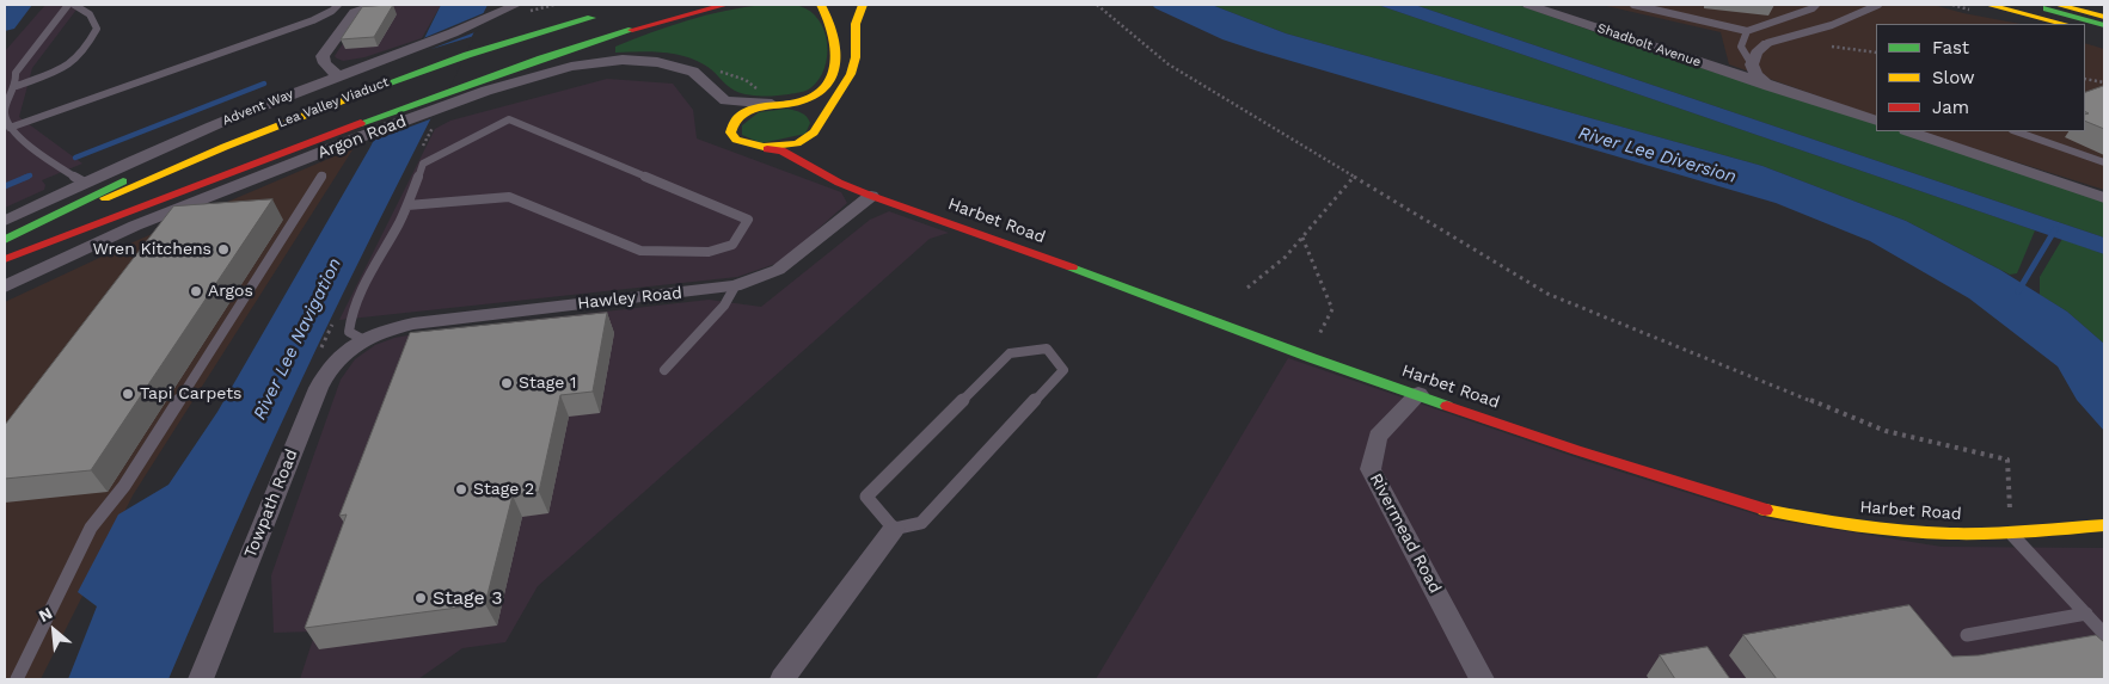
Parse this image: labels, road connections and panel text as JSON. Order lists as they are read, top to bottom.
{
  "streets": {
    "main road": ["Lea Valley Viaduct", "Harbet Road"],
    "street": [
      "Shadbolt Avenue",
      "Advent Way",
      "Argon Road",
      "Hawley Road",
      "Towpath Road",
      "Rivermead Road"
    ]
  },
  "crossings": [
    ["Harbet Road", "Hawley Road"],
    ["Harbet Road", "Rivermead Road"],
    ["Hawley Road", "Towpath Road"]
  ],
  "water": ["River Lee Diversion", "River Lee Navigation"],
  "places": [
    "Wren Kitchens",
    "Argos",
    "Stage 1",
    "Tapi Carpets",
    "Stage 2",
    "Stage 3"
  ],
  "legend": ["Fast", "Slow", "Jam"],
  "north": "top left"
}
